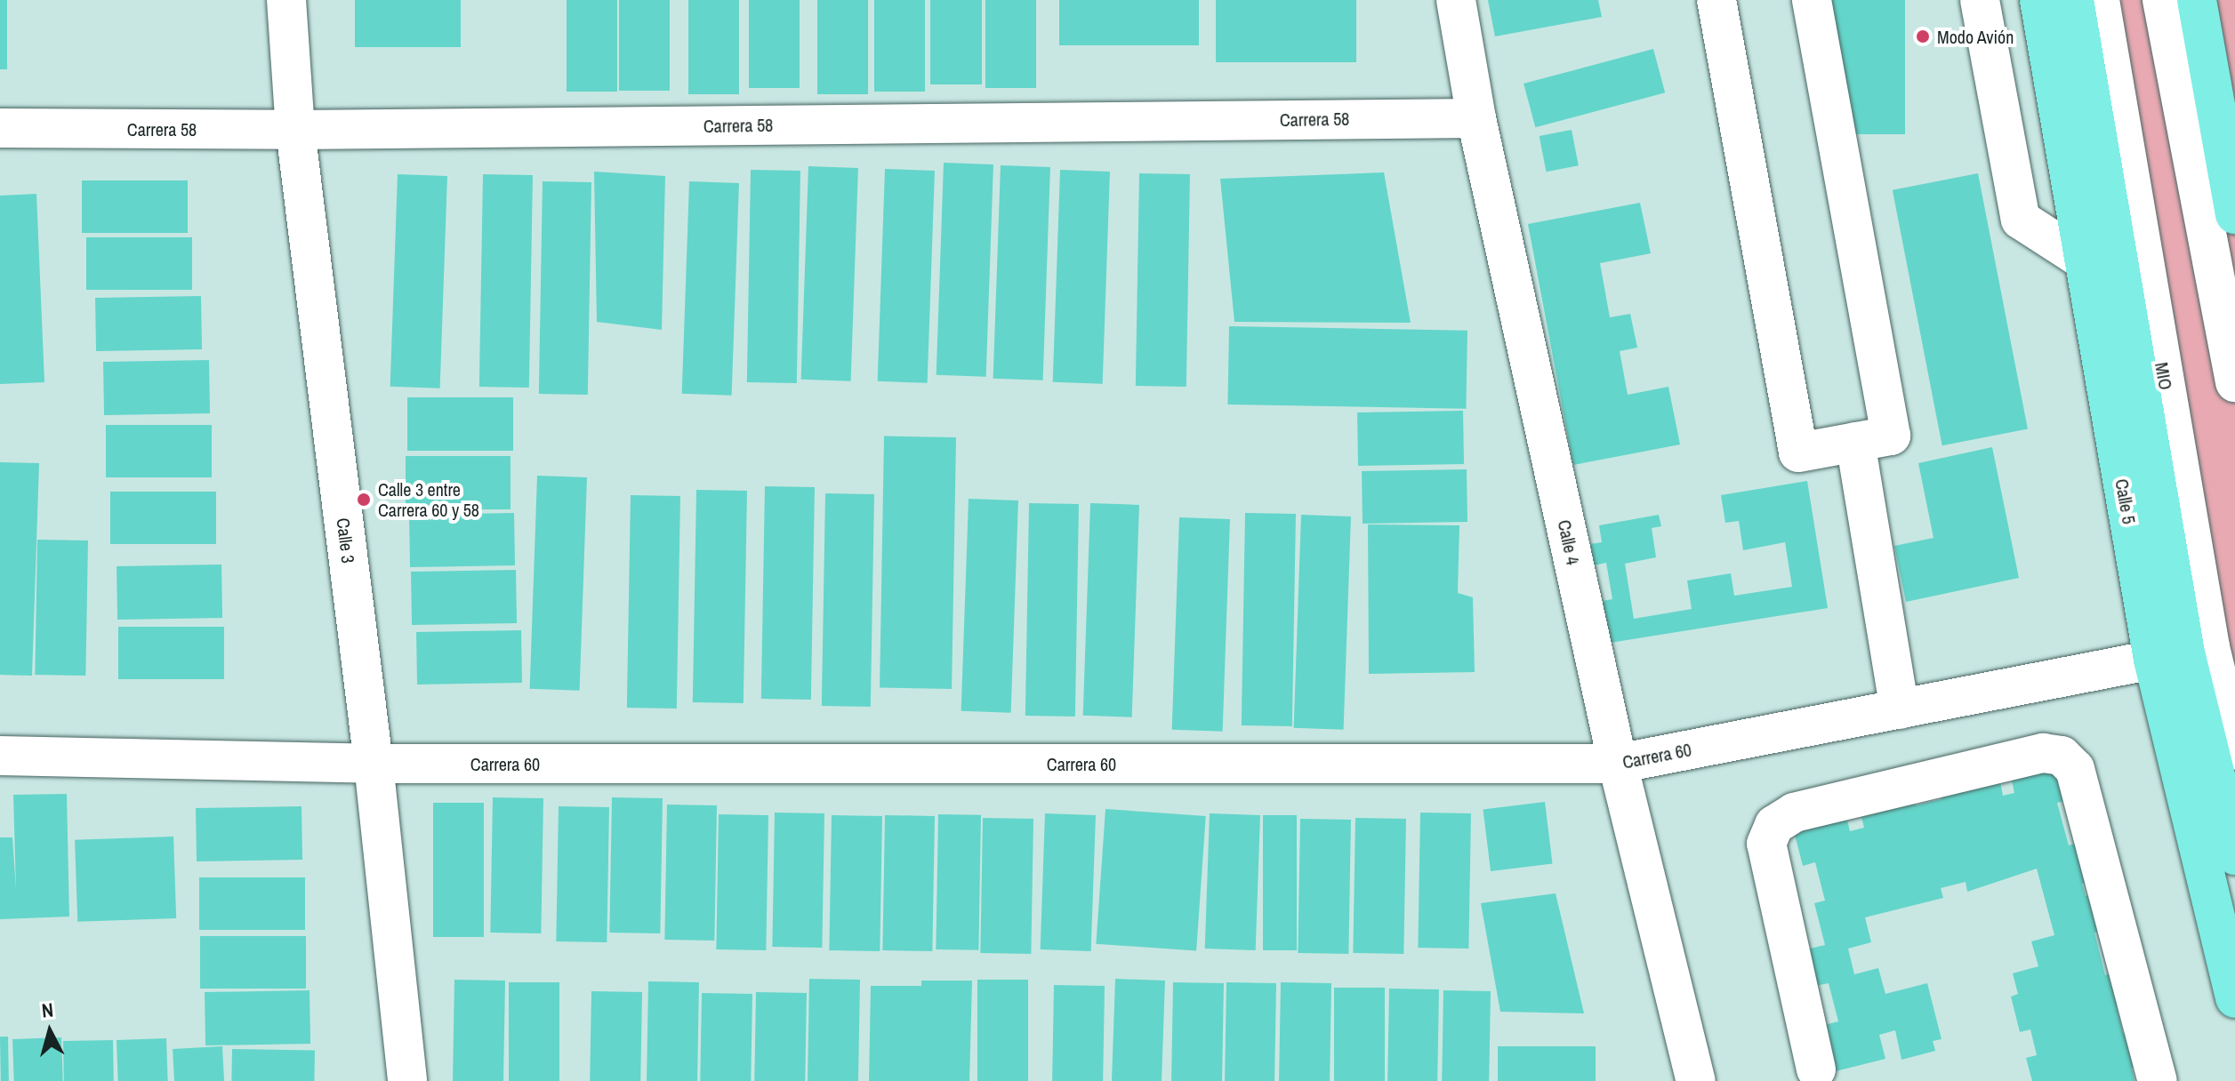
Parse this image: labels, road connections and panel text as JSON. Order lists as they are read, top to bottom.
{
  "streets": {
    "main road": ["Calle 5"],
    "street": [
      "Carrera 58",
      "MIO",
      "Calle 3",
      "Calle 4",
      "Carrera 60"
    ]
  },
  "crossings": [
    ["Carrera 58", "Calle 3"],
    ["Carrera 58", "Calle 4"],
    ["Calle 5", "Carrera 60"],
    ["Calle 3", "Carrera 60"],
    ["Calle 4", "Carrera 60"]
  ],
  "places": ["Modo Avión", "Calle 3 entre Carrera 60 y 58"],
  "north": "top"
}
